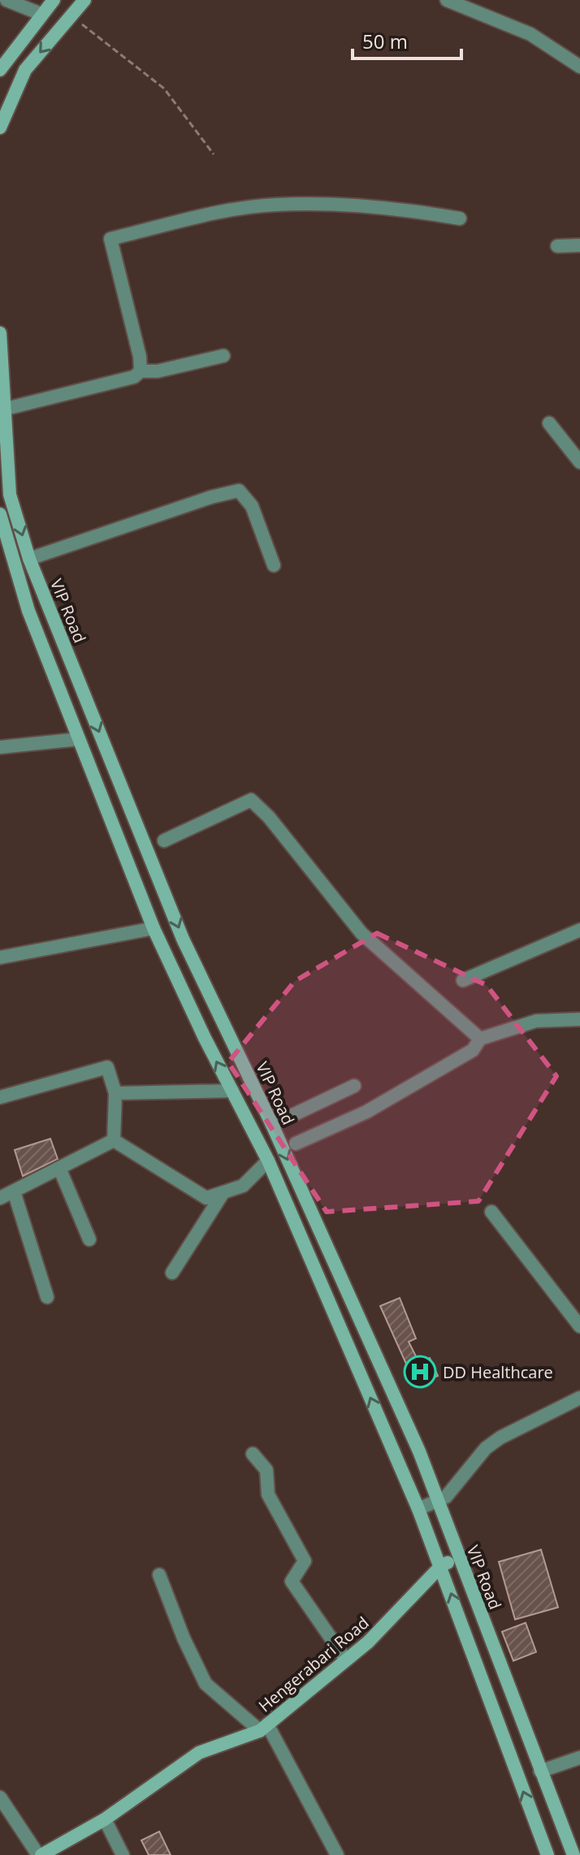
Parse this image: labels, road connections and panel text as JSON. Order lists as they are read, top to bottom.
{
  "streets": {
    "main road": ["VIP Road", "Hengerabari Road"]
  },
  "crossings": [
    ["VIP Road", "Hengerabari Road"]
  ],
  "places": {
    "hospital": ["DD Healthcare"]
  },
  "scale_bar": "50 m"
}
